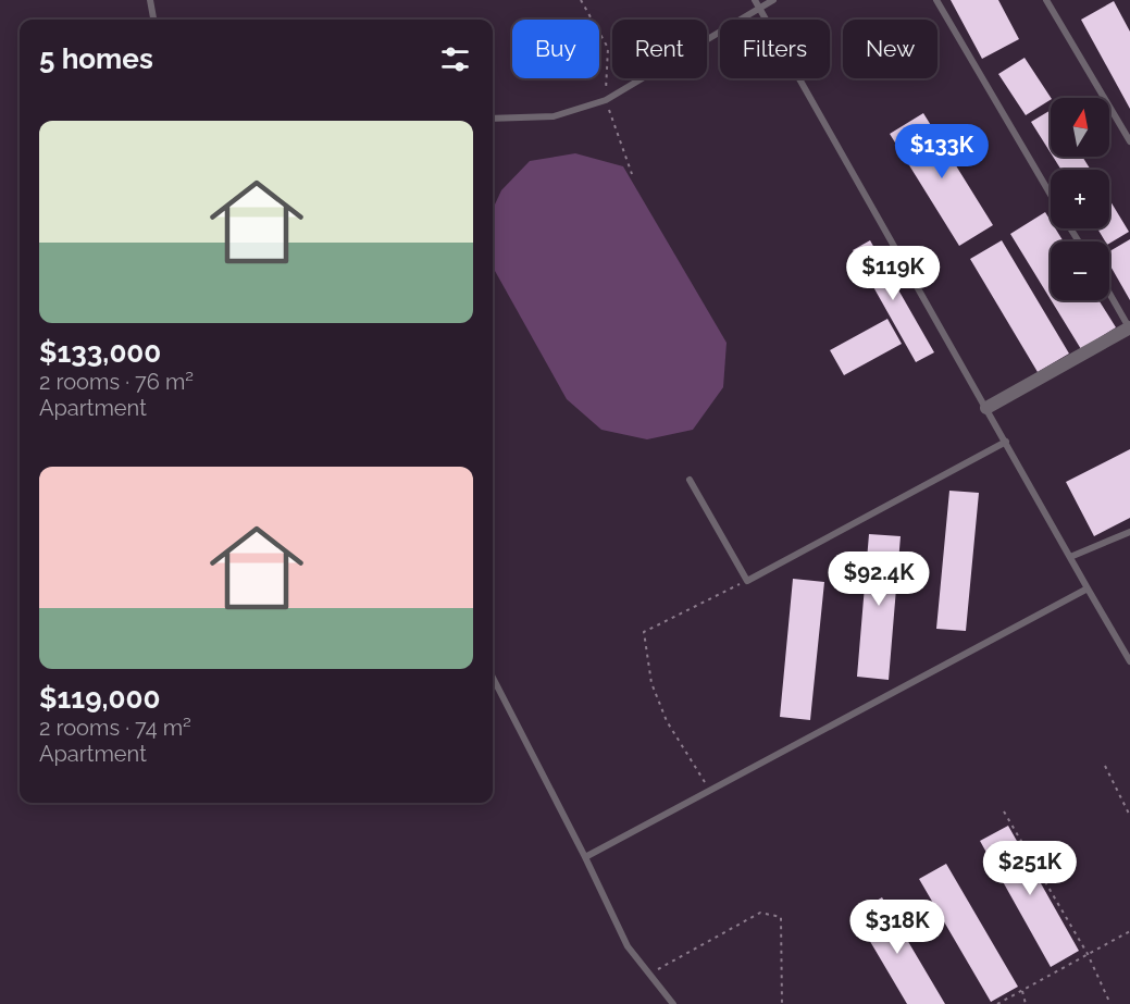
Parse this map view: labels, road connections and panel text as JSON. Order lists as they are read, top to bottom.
{
  "north": "top",
  "page": {
    "chip": [
      "Buy",
      "Rent",
      "Filters",
      "New"
    ],
    "heading": "5 homes",
    "map_buttons": ["+", "−"],
    "list": [
      {
        "name": "$133,000",
        "note": "2 rooms · 76 m² · Apartment"
      },
      {
        "name": "$119,000",
        "note": "2 rooms · 74 m² · Apartment"
      }
    ],
    "price": [
      "$133K",
      "$119K",
      "$92.4K",
      "$251K",
      "$318K"
    ]
  }
}
